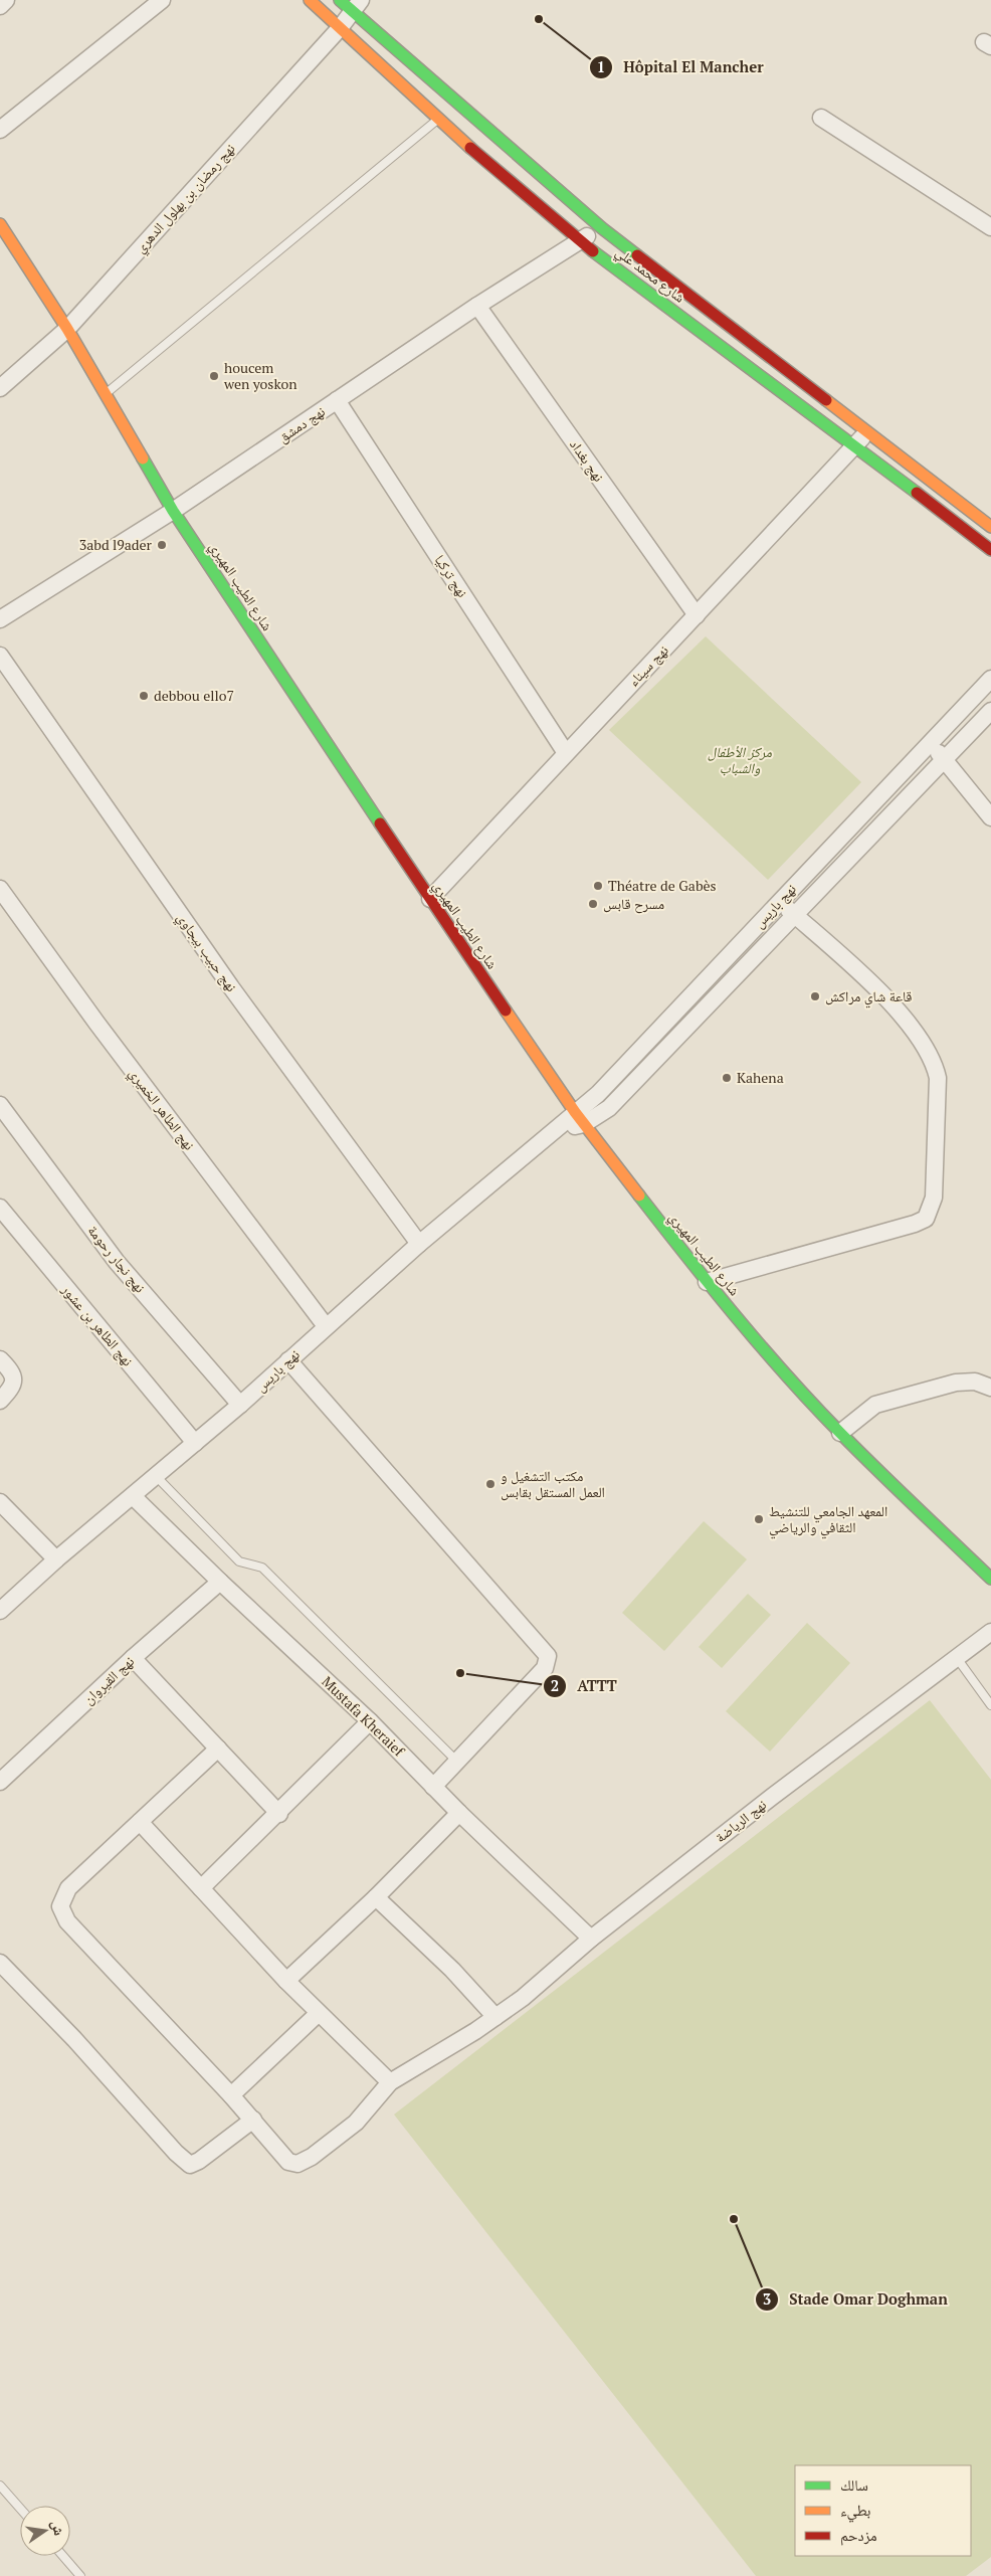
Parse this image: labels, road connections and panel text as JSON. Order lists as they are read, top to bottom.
{
  "streets": {
    "street": [
      "نهج رمضان بن بهلول الدهري",
      "شارع محمد علي",
      "نهج دمشق",
      "نهج بغداد",
      "نهج تركيا",
      "شارع الطيب المهيري",
      "نهج سيناء",
      "نهج باريس",
      "نهج حبيب بيجاوي",
      "نهج الطاهر الخميري",
      "نهج نجار رحومة",
      "نهج الطاهر بن عشور",
      "نهج القيروان",
      "Mustafa Kheraief",
      "نهج الرياضة"
    ]
  },
  "crossings": [
    ["نهج رمضان بن بهلول الدهري", "شارع محمد علي"],
    ["نهج رمضان بن بهلول الدهري", "شارع الطيب المهيري"],
    ["شارع محمد علي", "نهج دمشق"],
    ["شارع محمد علي", "نهج سيناء"],
    ["نهج دمشق", "نهج بغداد"],
    ["نهج دمشق", "نهج تركيا"],
    ["نهج دمشق", "شارع الطيب المهيري"],
    ["نهج بغداد", "نهج سيناء"],
    ["نهج تركيا", "نهج سيناء"],
    ["شارع الطيب المهيري", "نهج سيناء"],
    ["شارع الطيب المهيري", "نهج باريس"],
    ["نهج باريس", "نهج حبيب بيجاوي"],
    ["نهج باريس", "نهج الطاهر الخميري"],
    ["نهج باريس", "نهج نجار رحومة"],
    ["نهج باريس", "نهج الطاهر بن عشور"],
    ["نهج باريس", "Mustafa Kheraief"],
    ["نهج القيروان", "Mustafa Kheraief"],
    ["Mustafa Kheraief", "نهج الرياضة"]
  ],
  "parks": ["مركز الأطفال والشباب"],
  "places": [
    "Hôpital El Mancher",
    "houcem wen yoskon",
    "3abd l9ader",
    "debbou ello7",
    "Théatre de Gabès",
    "مسرح قابس",
    "قاعة شاي مراكش",
    "Kahena",
    "مكتب التشغيل و العمل المستقل بقابس",
    "المعهد الجامعي للتنشيط الثقافي والرياضي",
    "ATTT",
    "Stade Omar Doghman"
  ],
  "legend": ["سالك", "بطيء", "مزدحم"],
  "north": "right"
}
